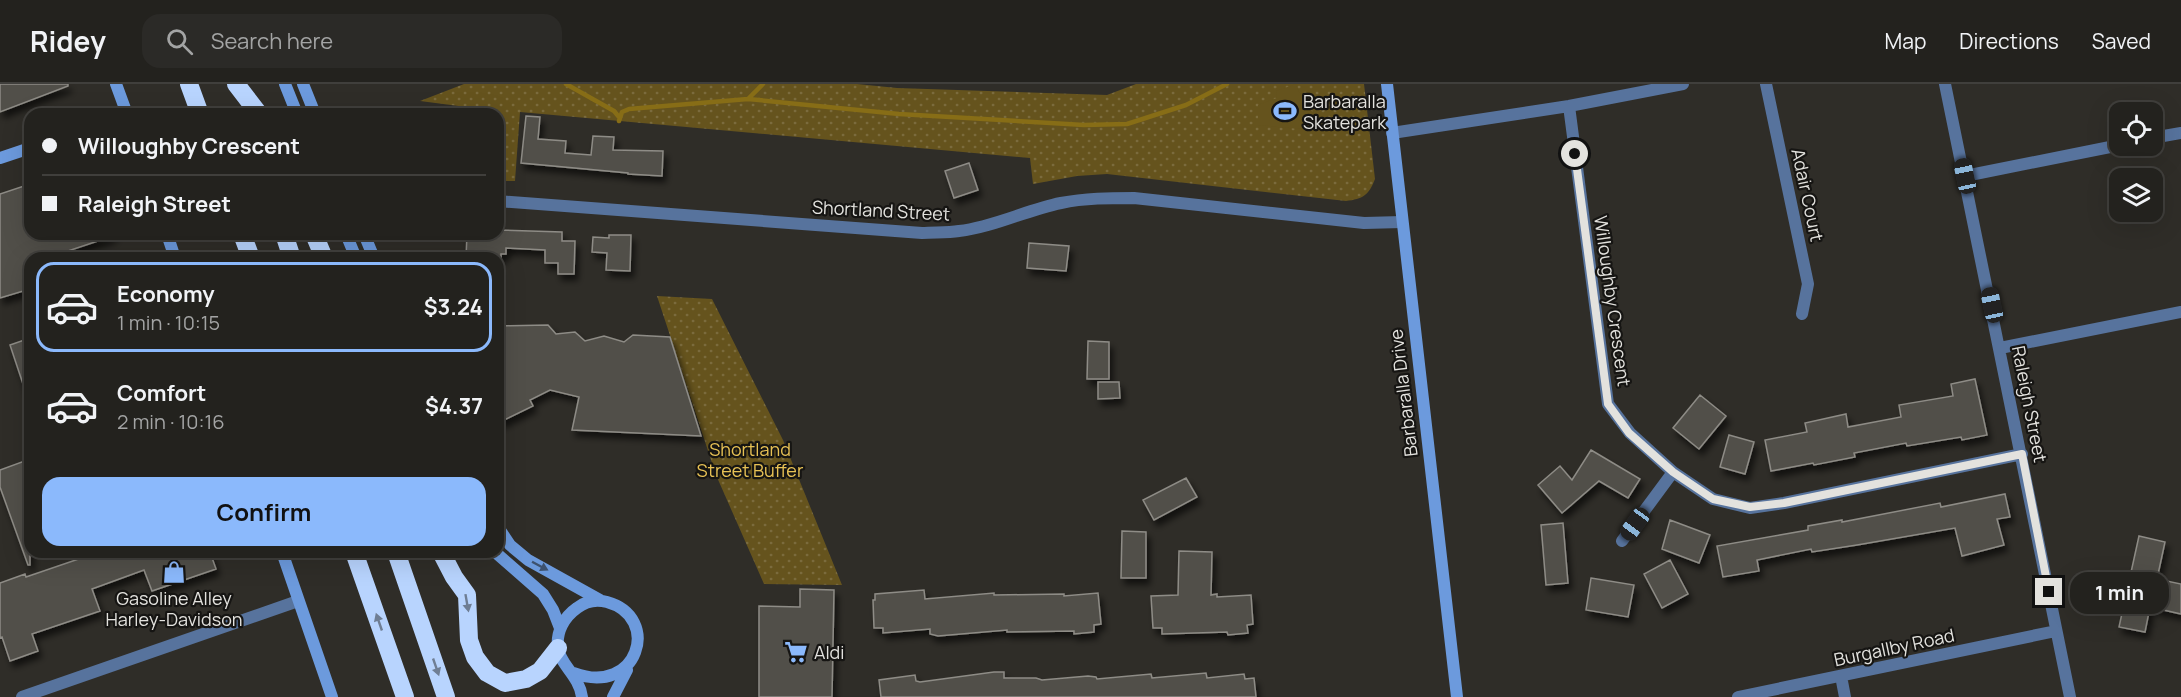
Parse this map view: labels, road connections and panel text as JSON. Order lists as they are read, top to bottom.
{
  "streets": {
    "street": [
      "Adair Court",
      "Shortland Street",
      "Willoughby Crescent",
      "Barbaralla Drive",
      "Raleigh Street",
      "Burgallby Road"
    ]
  },
  "crossings": [
    ["Shortland Street", "Barbaralla Drive"],
    ["Willoughby Crescent", "Raleigh Street"],
    ["Raleigh Street", "Burgallby Road"]
  ],
  "parks": ["Shortland Street Buffer"],
  "places": {
    "sports": ["Barbaralla Skatepark"],
    "shop": ["Gasoline Alley Harley-Davidson"],
    "supermarket": ["Aldi"]
  },
  "page": {
    "header": "Ridey",
    "search": "Search here",
    "nav": ["Map", "Directions", "Saved"],
    "banner": ["Willoughby Crescent", "Raleigh Street"],
    "list": [
      {
        "name": "Economy",
        "note": "1 min · 10:15",
        "value": "$3.24"
      },
      {
        "name": "Comfort",
        "note": "2 min · 10:16",
        "value": "$4.37"
      }
    ],
    "buttons": "Confirm",
    "bubble": "1 min"
  }
}
